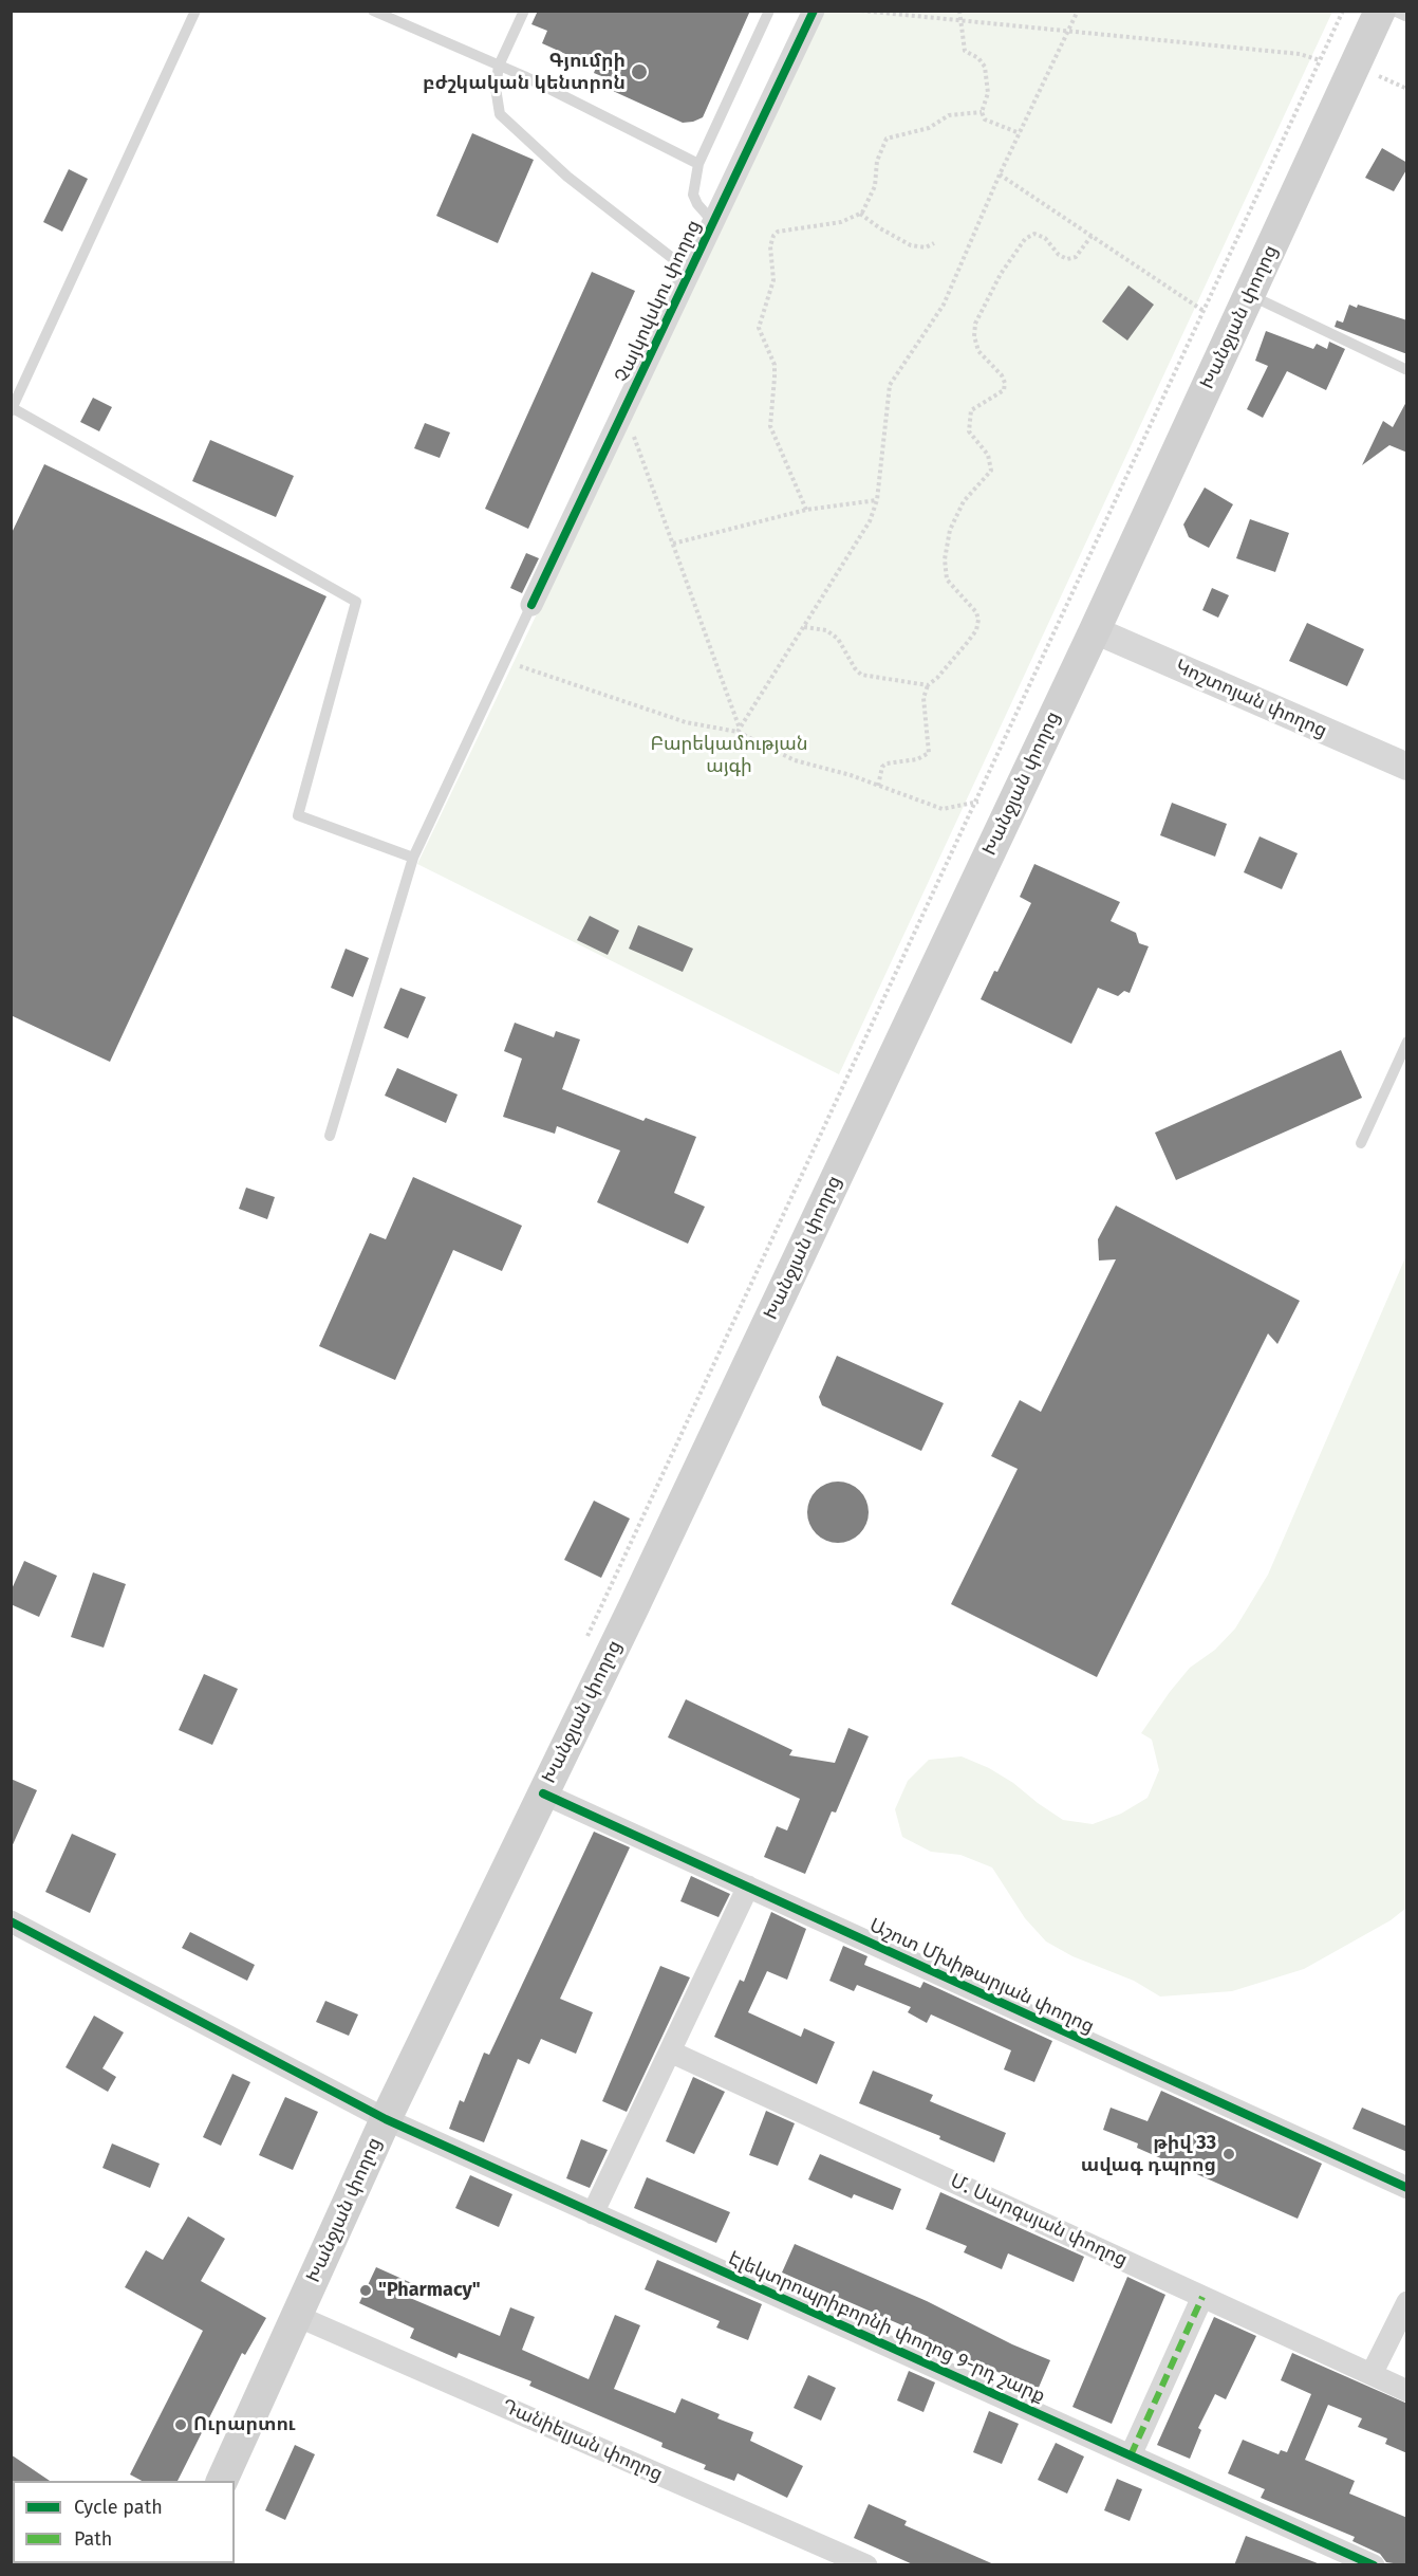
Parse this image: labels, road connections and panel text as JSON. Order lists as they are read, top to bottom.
{
  "streets": {
    "main road": ["Խանջյան փողոց"],
    "street": [
      "Չայկովսկու փողոց",
      "Կոշտոյան փողոց",
      "Աշոտ Մխիթարյան փողոց",
      "Մ. Սարգսյան փողոց",
      "Էլեկտրոպրիբորնի փողոց 9-րդ շարք",
      "Դանիելյան փողոց"
    ]
  },
  "crossings": [
    ["Խանջյան փողոց", "Կոշտոյան փողոց"],
    ["Խանջյան փողոց", "Աշոտ Մխիթարյան փողոց"],
    ["Խանջյան փողոց", "Էլեկտրոպրիբորնի փողոց 9-րդ շարք"],
    ["Խանջյան փողոց", "Դանիելյան փողոց"]
  ],
  "parks": ["Բարեկամության այգի"],
  "places": [
    "Գյումրի բժշկական կենտրոն",
    "թիվ 33 ավագ դպրոց",
    "\"Pharmacy\"",
    "Ուրարտու"
  ],
  "legend": ["Cycle path", "Path"]
}
